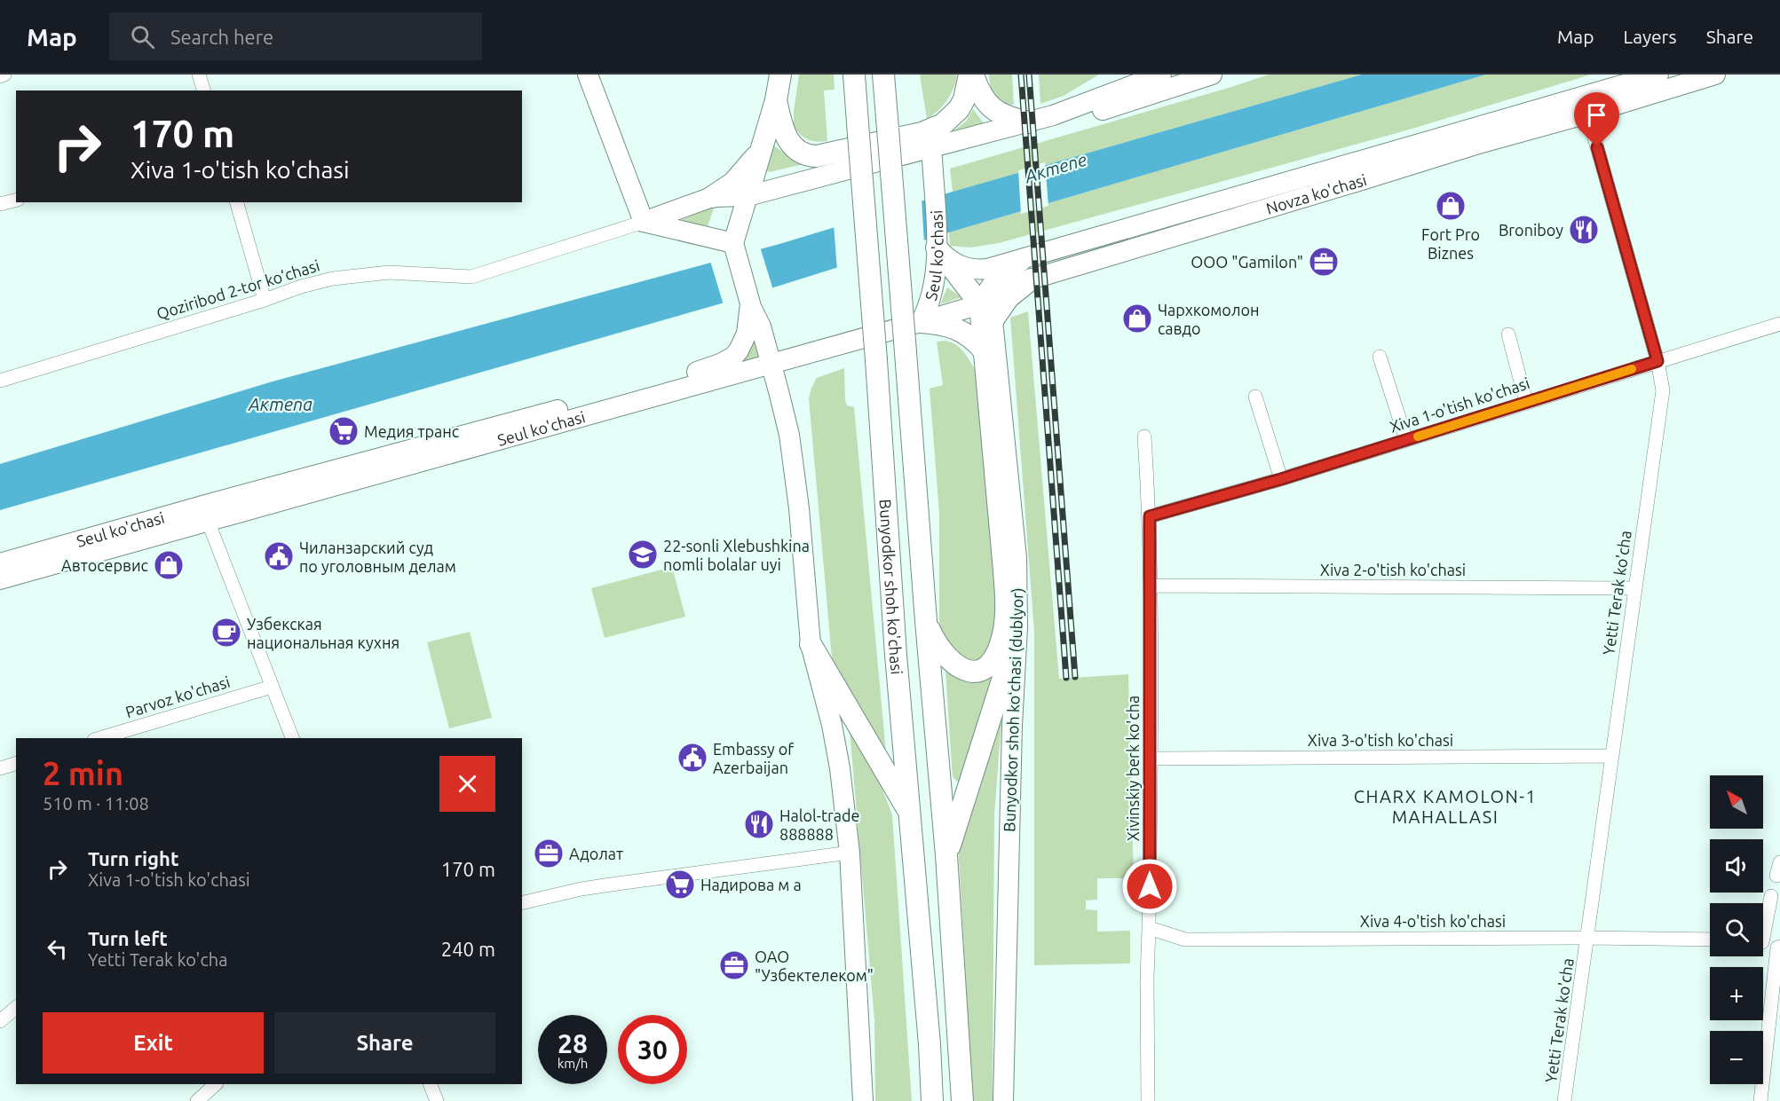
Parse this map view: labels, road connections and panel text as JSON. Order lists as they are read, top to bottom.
{
  "streets": {
    "main road": [
      "Novza ko'chasi",
      "Seul ko'chasi",
      "Bunyodkor shoh ko'chasi",
      "Bunyodkor shoh koʻchasi (dublyor)"
    ],
    "street": [
      "Qoziribod 2-tor ko‘chasi",
      "Xiva 1-o'tish ko'chasi",
      "Xiva 2-o'tish ko'chasi",
      "Yetti Terak ko'cha",
      "Parvoz ko'chasi",
      "Xiva 3-o'tish ko'chasi",
      "Xivinskiy berk ko'cha",
      "Xiva 4-o'tish ko'chasi"
    ]
  },
  "crossings": [
    ["Novza ko'chasi", "Seul ko'chasi"],
    ["Novza ko'chasi", "Yetti Terak ko'cha"],
    ["Xiva 1-o'tish ko'chasi", "Yetti Terak ko'cha"],
    ["Xiva 1-o'tish ko'chasi", "Xivinskiy berk ko'cha"],
    ["Xiva 2-o'tish ko'chasi", "Yetti Terak ko'cha"],
    ["Xiva 2-o'tish ko'chasi", "Xivinskiy berk ko'cha"],
    ["Yetti Terak ko'cha", "Xiva 3-o'tish ko'chasi"],
    ["Yetti Terak ko'cha", "Xiva 4-o'tish ko'chasi"],
    ["Xiva 3-o'tish ko'chasi", "Xivinskiy berk ko'cha"],
    ["Xivinskiy berk ko'cha", "Xiva 4-o'tish ko'chasi"]
  ],
  "districts": ["CHARX KAMOLON-1 MAHALLASI"],
  "water": ["Актепе", "Актепа"],
  "places": {
    "shop": ["Fort Pro Biznes", "Чархкомолон савдо", "Автосервис"],
    "restaurant": ["Broniboy", "Halol-trade 888888"],
    "office": ["ООО \"Gamilon\"", "Адолат", "ОАО \"Узбектелеком\""],
    "supermarket": ["Медия транс", "Надирова м а"],
    "school or university": ["22-sonli Xlebushkina nomli bolalar uyi"],
    "public building": ["Чиланзарский суд по уголовным делам", "Embassy of Azerbaijan"],
    "cafe": ["Узбекская национальная кухня"]
  },
  "north": "top left",
  "page": {
    "header": "Map",
    "search": "Search here",
    "nav": ["Map", "Layers", "Share"],
    "turn": ["170 m", "Xiva 1-o'tish ko'chasi"],
    "heading": ["2 min", "510 m · 11:08"],
    "map_buttons": ["+", "−"],
    "list": [
      {
        "name": "Turn right",
        "note": "Xiva 1-o'tish ko'chasi",
        "value": "170 m"
      },
      {
        "name": "Turn left",
        "note": "Yetti Terak ko'cha",
        "value": "240 m"
      }
    ],
    "buttons": ["Exit", "Share"],
    "speed": "28 km/h",
    "limit": "30"
  }
}
